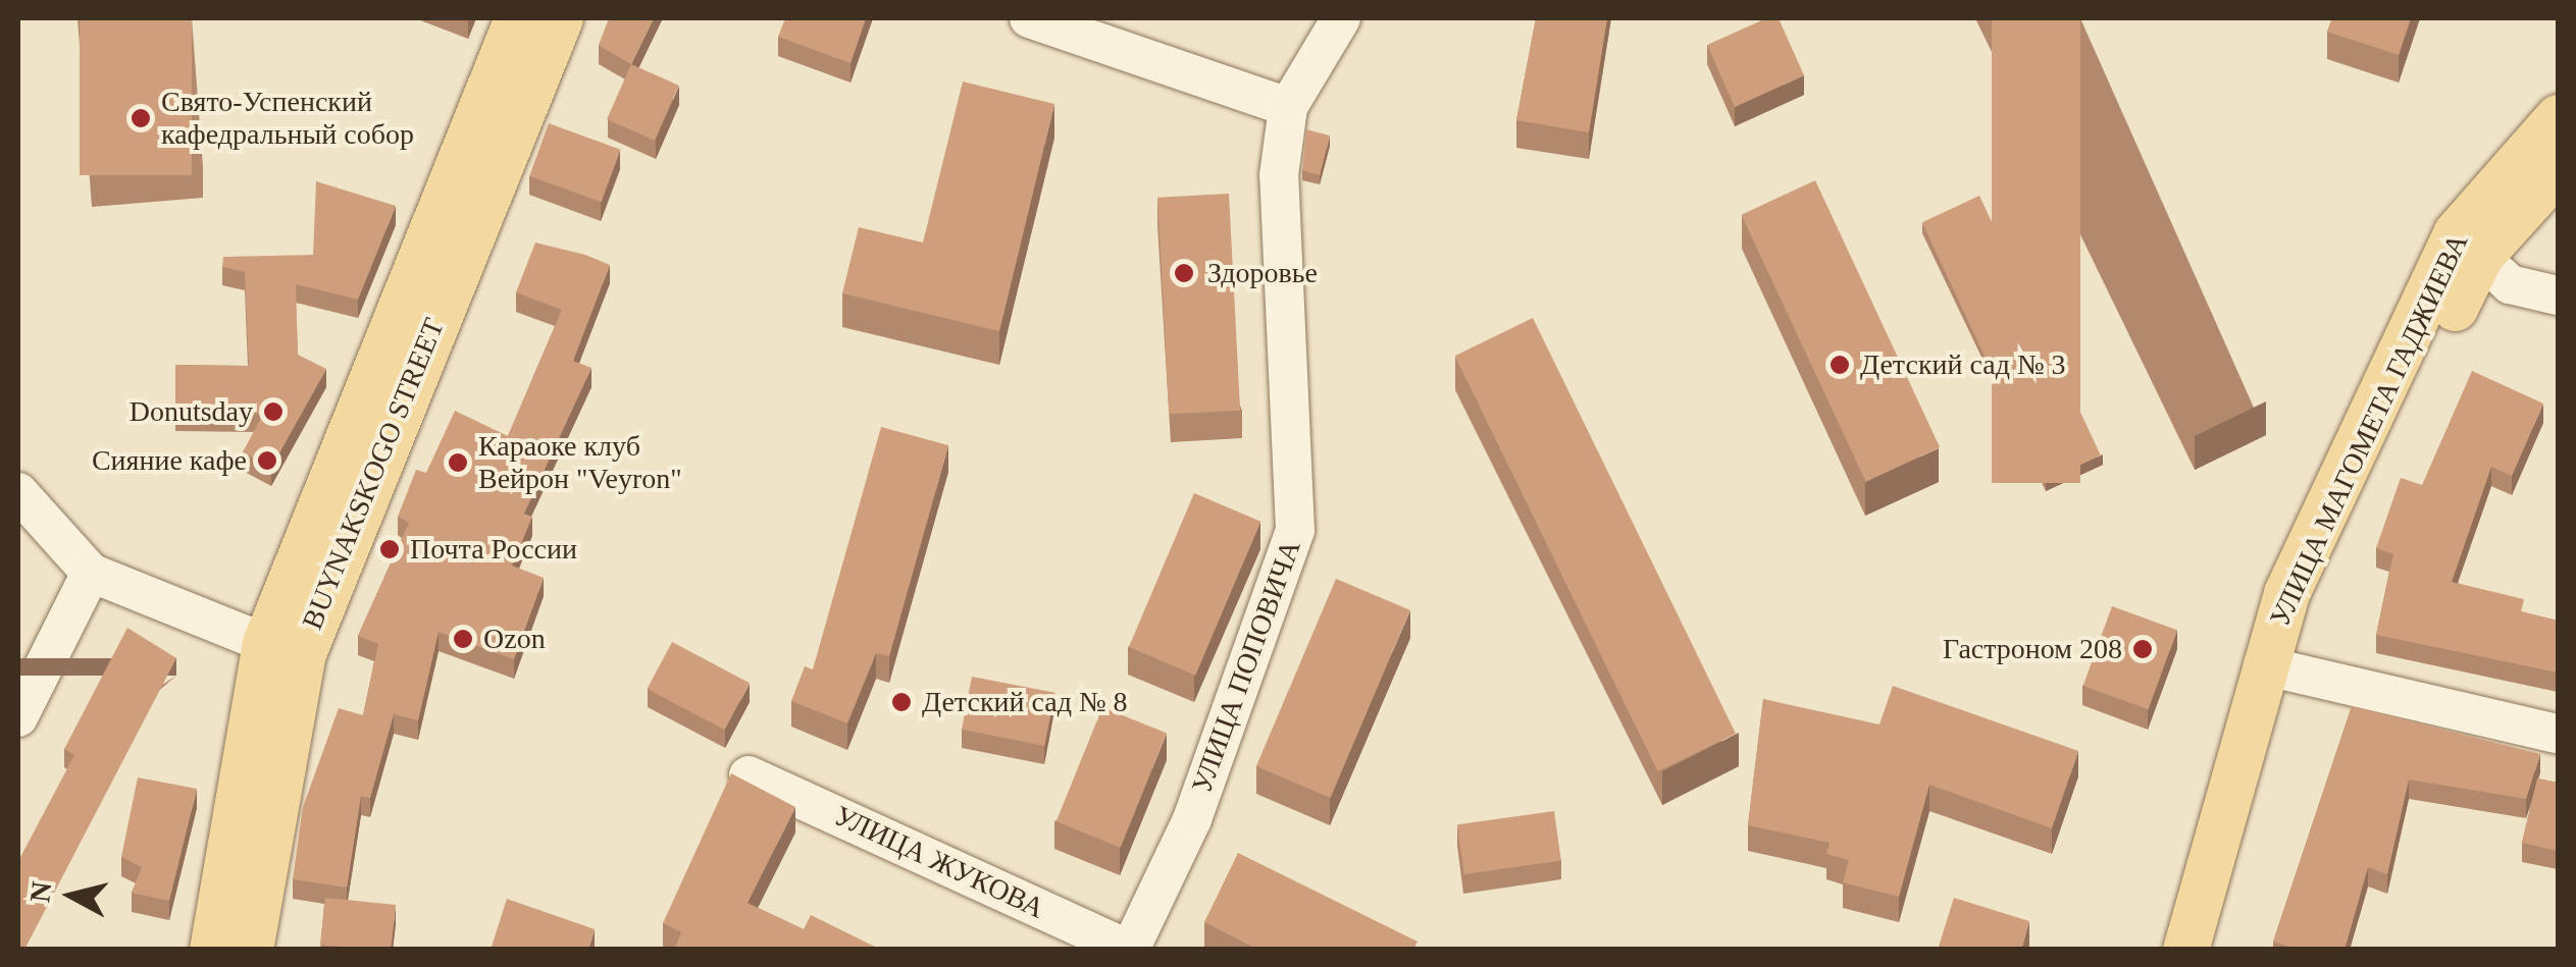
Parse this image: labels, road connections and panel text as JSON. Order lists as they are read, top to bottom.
{
  "streets": {
    "main road": ["УЛИЦА МАГОМЕТА ГАДЖИЕВА", "BUYNAKSKOGO STREET"],
    "street": ["УЛИЦА ПОПОВИЧА", "УЛИЦА ЖУКОВА"]
  },
  "crossings": [
    ["УЛИЦА ПОПОВИЧА", "УЛИЦА ЖУКОВА"]
  ],
  "places": [
    "Свято-Успенский кафедральный собор",
    "Здоровье",
    "Детский сад № 3",
    "Donutsday",
    "Сияние кафе",
    "Караоке клуб Вейрон \"Veyron\"",
    "Почта России",
    "Ozon",
    "Гастроном 208",
    "Детский сад № 8"
  ],
  "north": "left"
}
